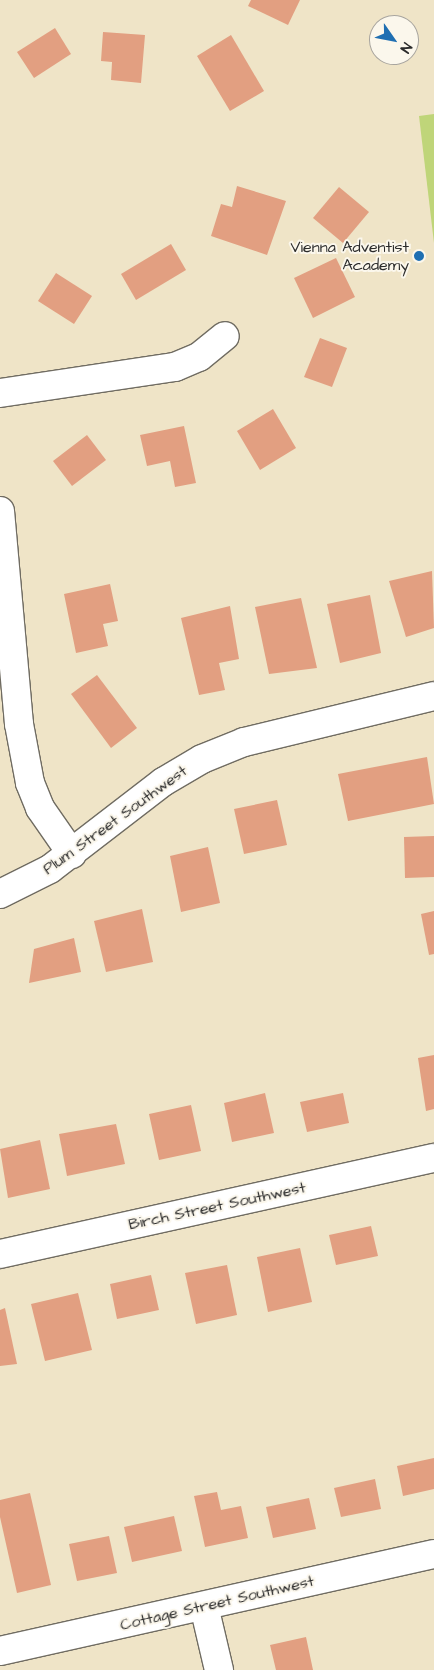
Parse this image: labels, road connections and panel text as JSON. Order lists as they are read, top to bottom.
{
  "streets": {
    "street": ["Plum Street Southwest", "Birch Street Southwest", "Cottage Street Southwest"]
  },
  "places": ["Vienna Adventist Academy"],
  "north": "bottom right"
}
